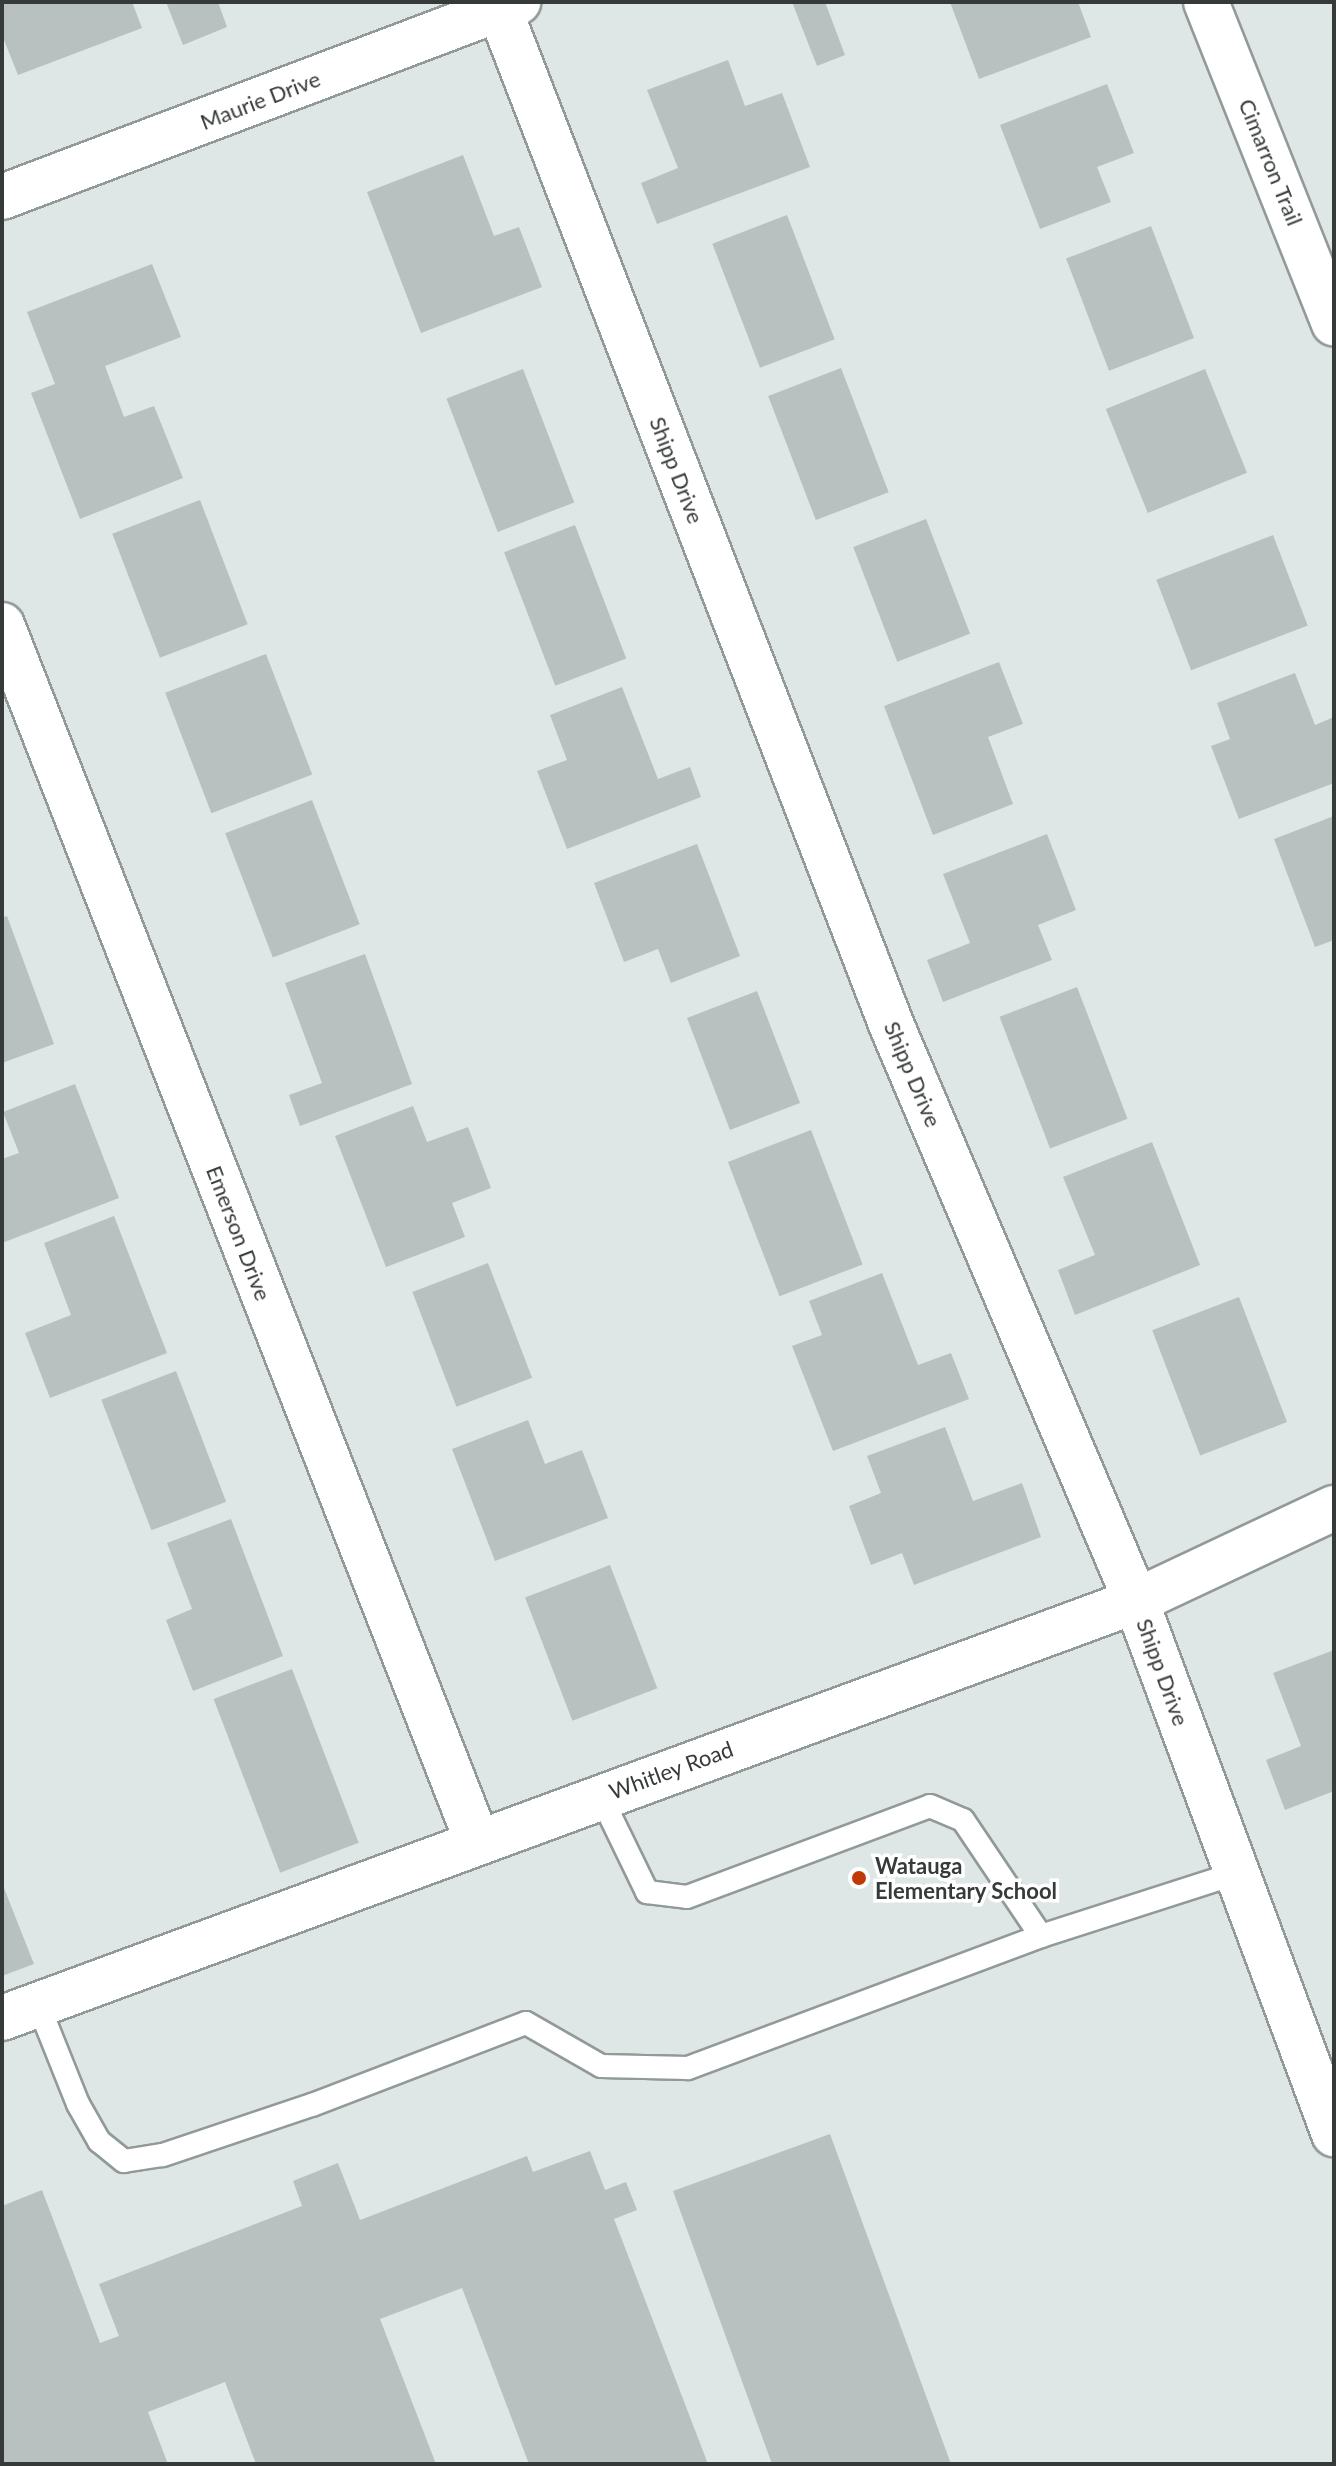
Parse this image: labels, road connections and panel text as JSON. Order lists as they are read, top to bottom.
{
  "streets": {
    "street": [
      "Maurie Drive",
      "Cimarron Trail",
      "Shipp Drive",
      "Emerson Drive",
      "Whitley Road"
    ]
  },
  "crossings": [
    ["Maurie Drive", "Shipp Drive"],
    ["Shipp Drive", "Whitley Road"],
    ["Emerson Drive", "Whitley Road"]
  ],
  "places": ["Watauga Elementary School"]
}
